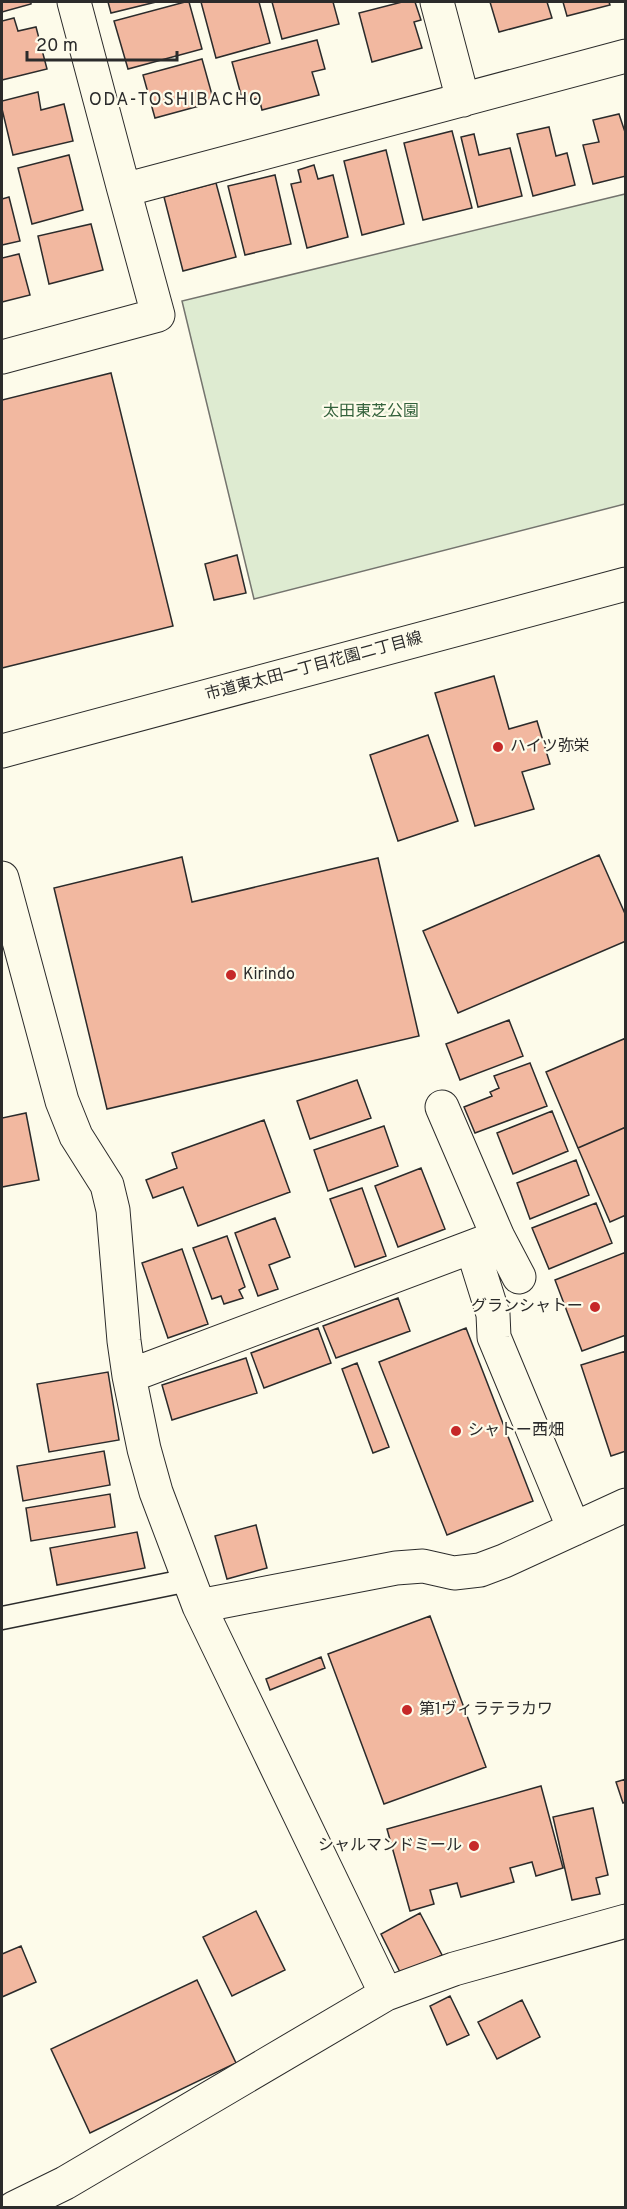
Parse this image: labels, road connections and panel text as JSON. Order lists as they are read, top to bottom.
{
  "streets": {
    "street": ["市道東太田一丁目花園二丁目線"]
  },
  "districts": ["ODA-TOSHIBACHO"],
  "parks": ["太田東芝公園"],
  "places": [
    "ハイツ弥栄",
    "Kirindo",
    "グランシャトー",
    "シャトー西畑",
    "第1ヴィラテラカワ",
    "シャルマンドミール"
  ],
  "scale_bar": "20 m"
}
